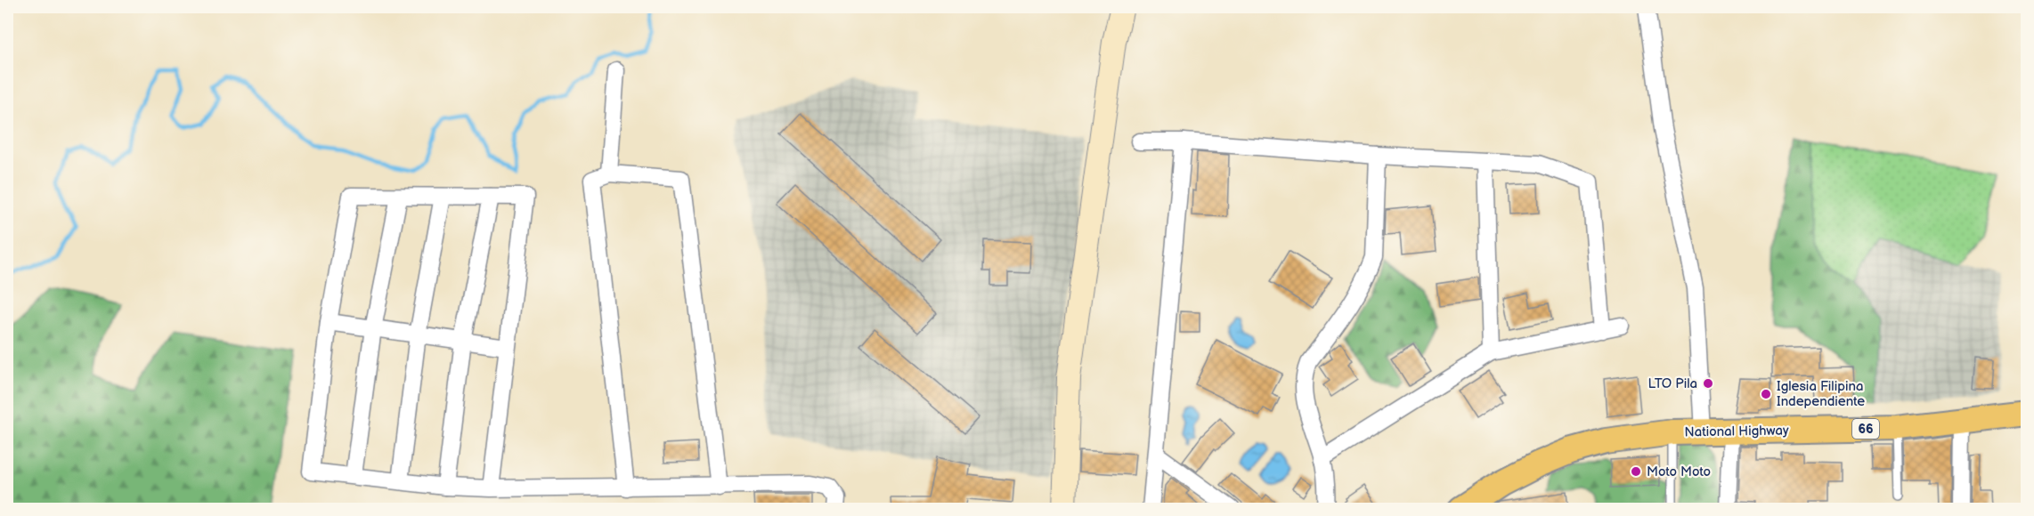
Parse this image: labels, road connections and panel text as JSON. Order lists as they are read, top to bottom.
{
  "streets": {
    "main road": ["66", "National Highway"]
  },
  "places": ["LTO Pila", "Iglesia Filipina Independiente", "Moto Moto"]
}
